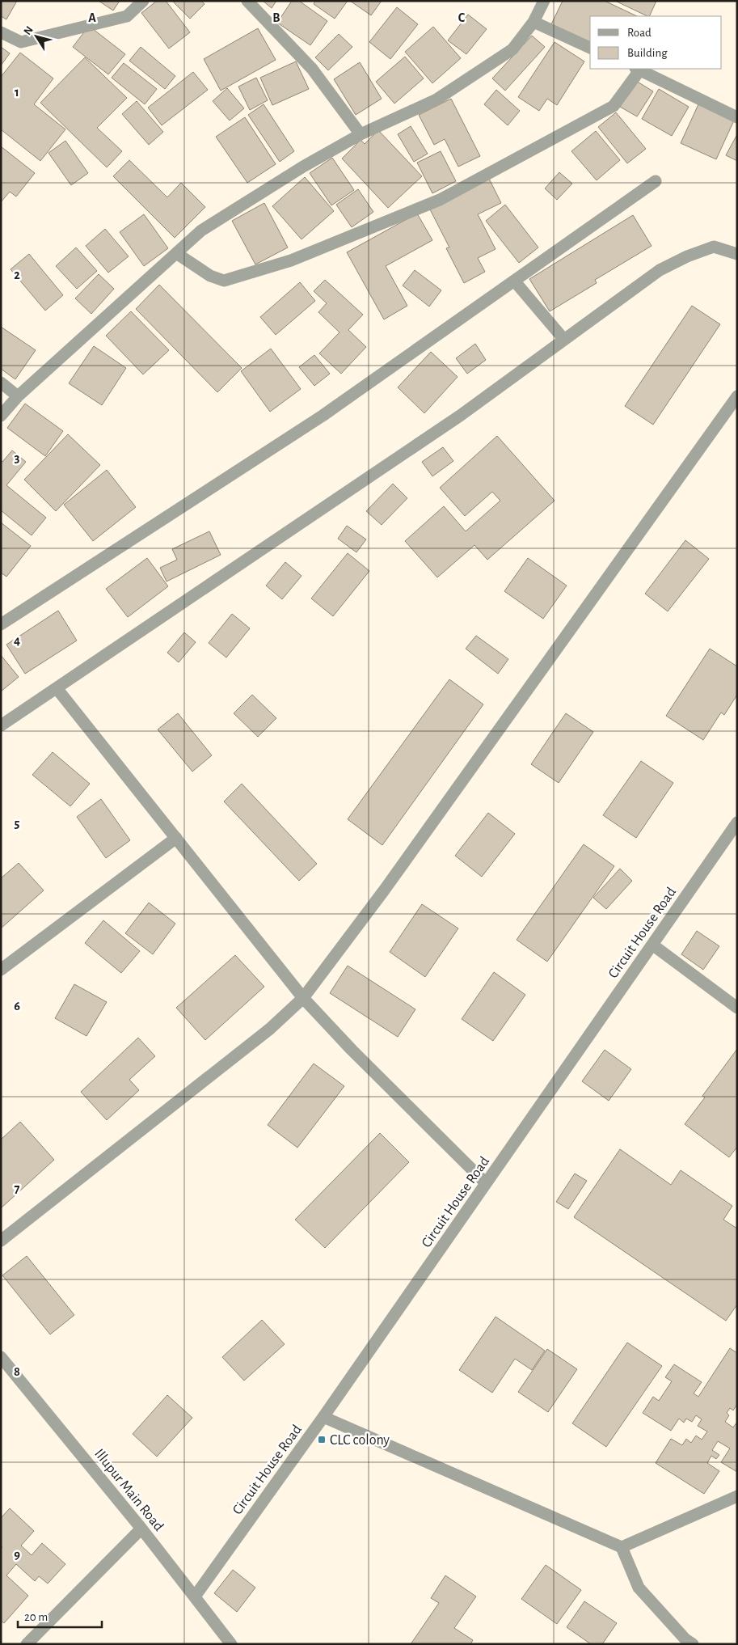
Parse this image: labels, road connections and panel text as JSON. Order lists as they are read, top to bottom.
{
  "streets": {
    "street": ["Circuit House Road", "Illupur Main Road"]
  },
  "crossings": [
    ["Circuit House Road", "Illupur Main Road"]
  ],
  "places": {
    "transit": ["CLC colony"]
  },
  "legend": ["Road", "Building"],
  "scale_bar": "20 m",
  "north": "top left",
  "grid": {
    "columns": ["A", "B", "C"],
    "rows": [
      "1",
      "2",
      "3",
      "4",
      "5",
      "6",
      "7",
      "8",
      "9"
    ]
  }
}
